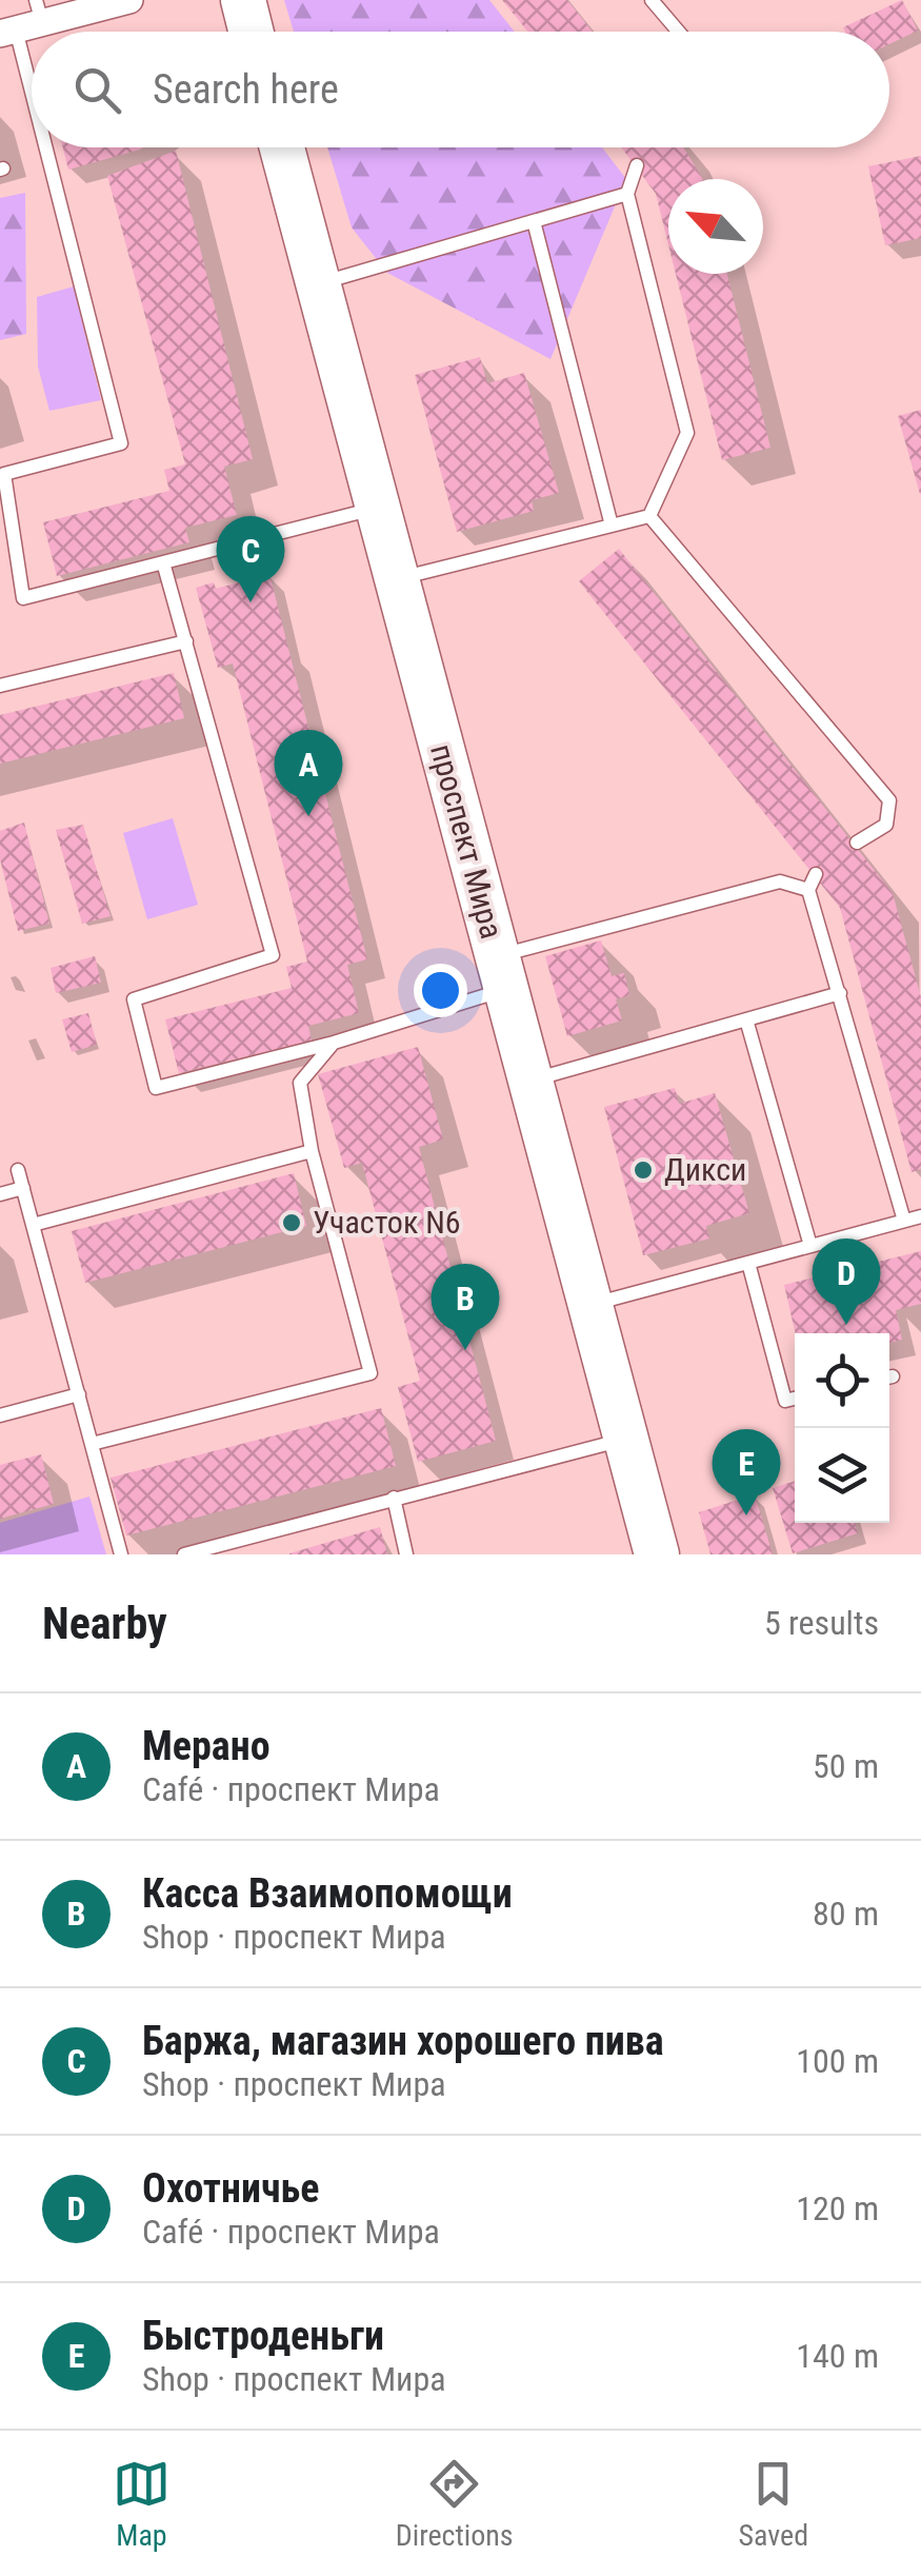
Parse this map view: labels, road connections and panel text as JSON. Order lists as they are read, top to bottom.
{
  "streets": {
    "main road": ["проспект Мира"]
  },
  "places": ["Дикси", "Участок N6"],
  "north": "top left",
  "page": {
    "search": "Search here",
    "pins": [
      "C",
      "A",
      "D",
      "B",
      "E"
    ],
    "heading": ["Nearby", "5 results"],
    "list": [
      {
        "mark": "A",
        "name": "Мерано",
        "note": "Café · проспект Мира",
        "value": "50 m"
      },
      {
        "mark": "B",
        "name": "Касса Взаимопомощи",
        "note": "Shop · проспект Мира",
        "value": "80 m"
      },
      {
        "mark": "C",
        "name": "Баржа, магазин хорошего пива",
        "note": "Shop · проспект Мира",
        "value": "100 m"
      },
      {
        "mark": "D",
        "name": "Охотничье",
        "note": "Café · проспект Мира",
        "value": "120 m"
      },
      {
        "mark": "E",
        "name": "Быстроденьги",
        "note": "Shop · проспект Мира",
        "value": "140 m"
      }
    ],
    "nav": ["Map", "Directions", "Saved"]
  }
}
